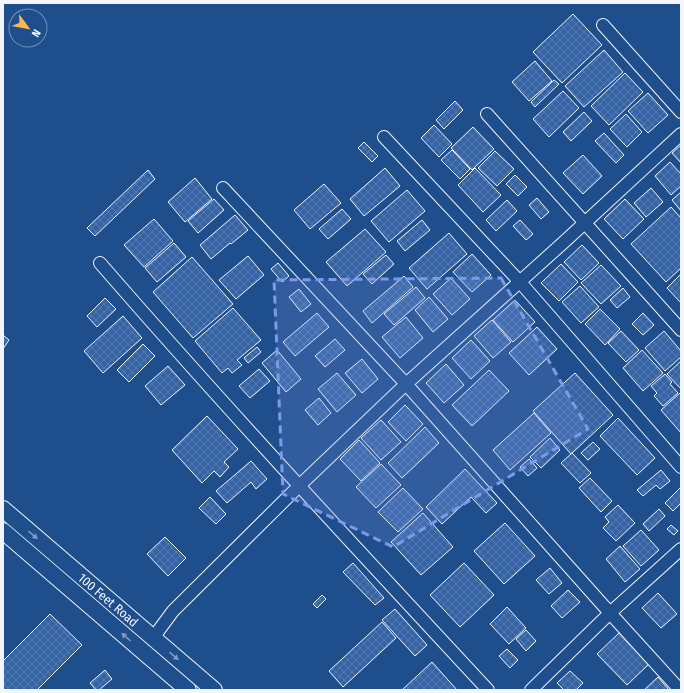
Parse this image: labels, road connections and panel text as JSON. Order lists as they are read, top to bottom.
{
  "streets": {
    "street": ["100 Feet Road"]
  },
  "north": "bottom right"
}
